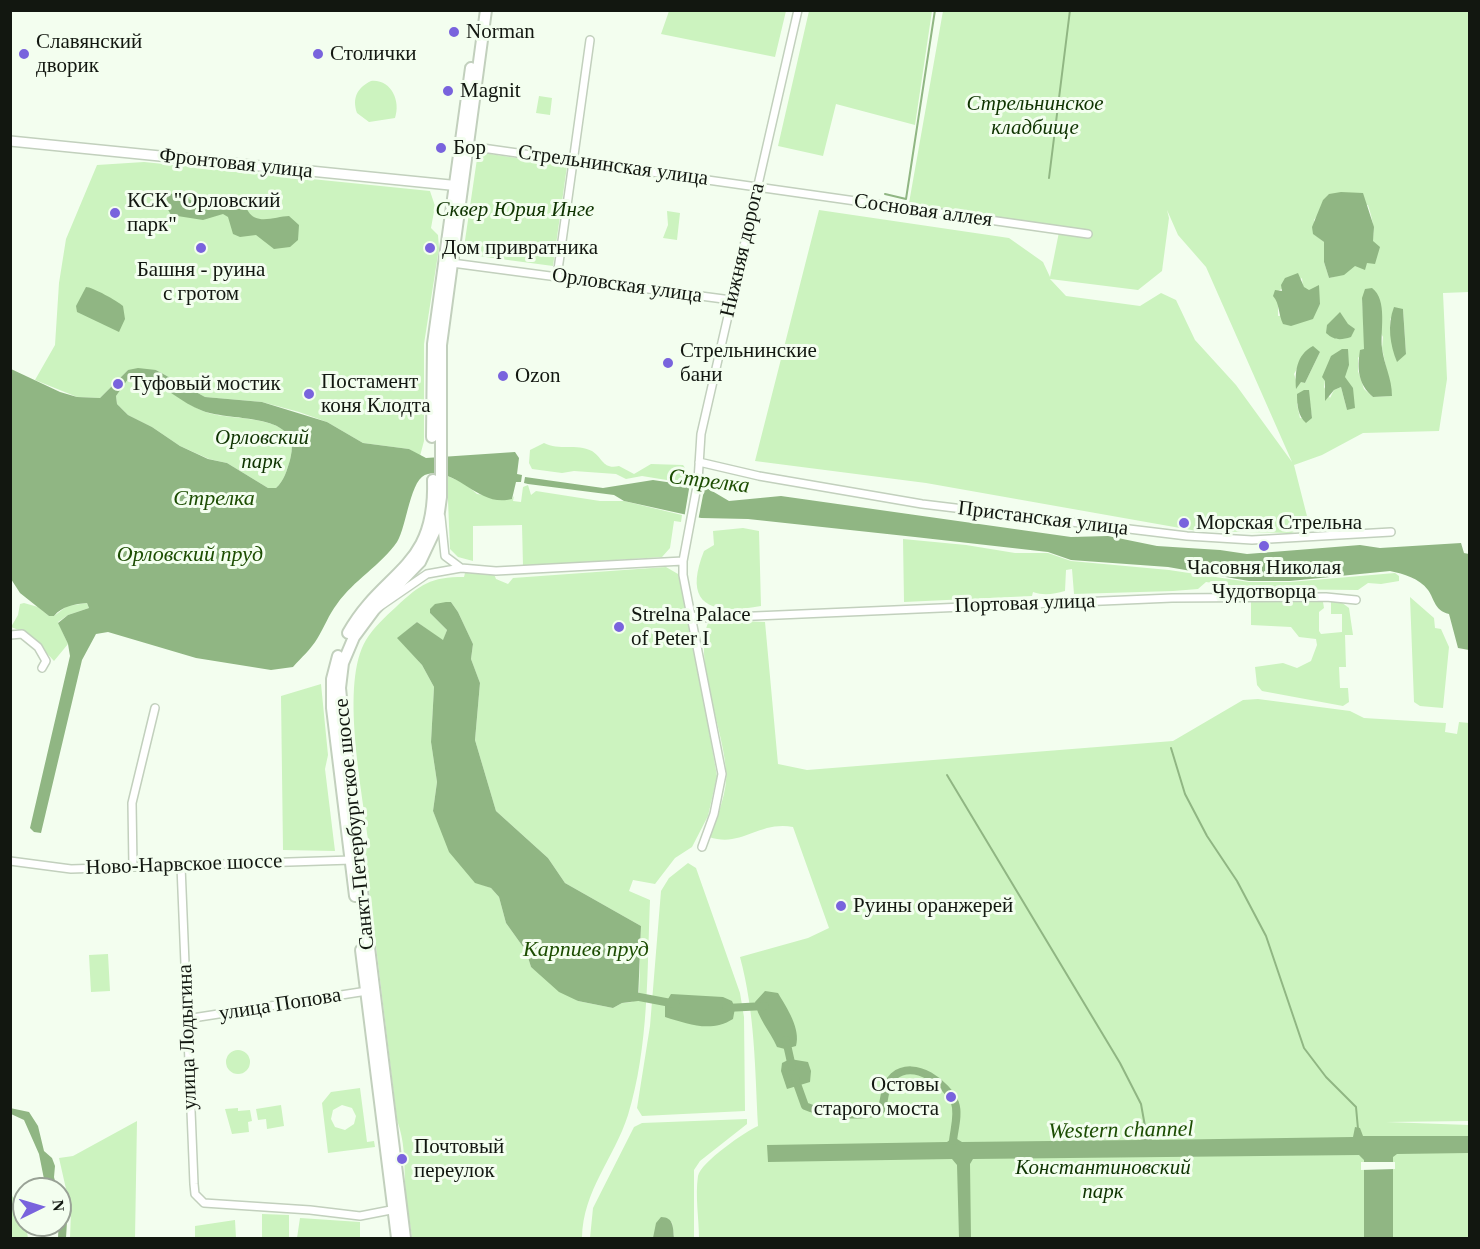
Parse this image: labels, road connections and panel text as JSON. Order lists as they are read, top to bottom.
{
  "streets": {
    "main road": ["Фронтовая улица", "Санкт-Петербургское шоссе"],
    "street": [
      "Стрельнинская улица",
      "Сосновая аллея",
      "Нижняя дорога",
      "Орловская улица",
      "Пристанская улица",
      "Портовая улица",
      "Ново-Нарвское шоссе",
      "улица Попова",
      "улица Лодыгина"
    ]
  },
  "crossings": [
    ["Фронтовая улица", "Санкт-Петербургское шоссе"],
    ["Стрельнинская улица", "Сосновая аллея"],
    ["Стрельнинская улица", "Нижняя дорога"],
    ["Стрельнинская улица", "Санкт-Петербургское шоссе"],
    ["Сосновая аллея", "Нижняя дорога"],
    ["Нижняя дорога", "Орловская улица"],
    ["Нижняя дорога", "Пристанская улица"],
    ["Нижняя дорога", "Портовая улица"],
    ["Орловская улица", "Санкт-Петербургское шоссе"],
    ["Санкт-Петербургское шоссе", "Ново-Нарвское шоссе"],
    ["Санкт-Петербургское шоссе", "улица Попова"],
    ["Санкт-Петербургское шоссе", "улица Лодыгина"],
    ["Ново-Нарвское шоссе", "улица Лодыгина"],
    ["улица Попова", "улица Лодыгина"]
  ],
  "water": [
    "Стрелка",
    "Орловский пруд",
    "Карпиев пруд",
    "Western channel"
  ],
  "parks": [
    "Стрельнинское кладбище",
    "Сквер Юрия Инге",
    "Орловский парк",
    "Константиновский парк"
  ],
  "places": [
    "Norman",
    "Славянский дворик",
    "Столички",
    "Magnit",
    "Бор",
    "КСК \"Орловский парк\"",
    "Башня - руина с гротом",
    "Дом привратника",
    "Стрельнинские бани",
    "Ozon",
    "Туфовый мостик",
    "Постамент коня Клодта",
    "Морская Стрельна",
    "Часовня Николая Чудотворца",
    "Strelna Palace of Peter I",
    "Руины оранжерей",
    "Остовы старого моста",
    "Почтовый переулок"
  ],
  "north": "right"
}
